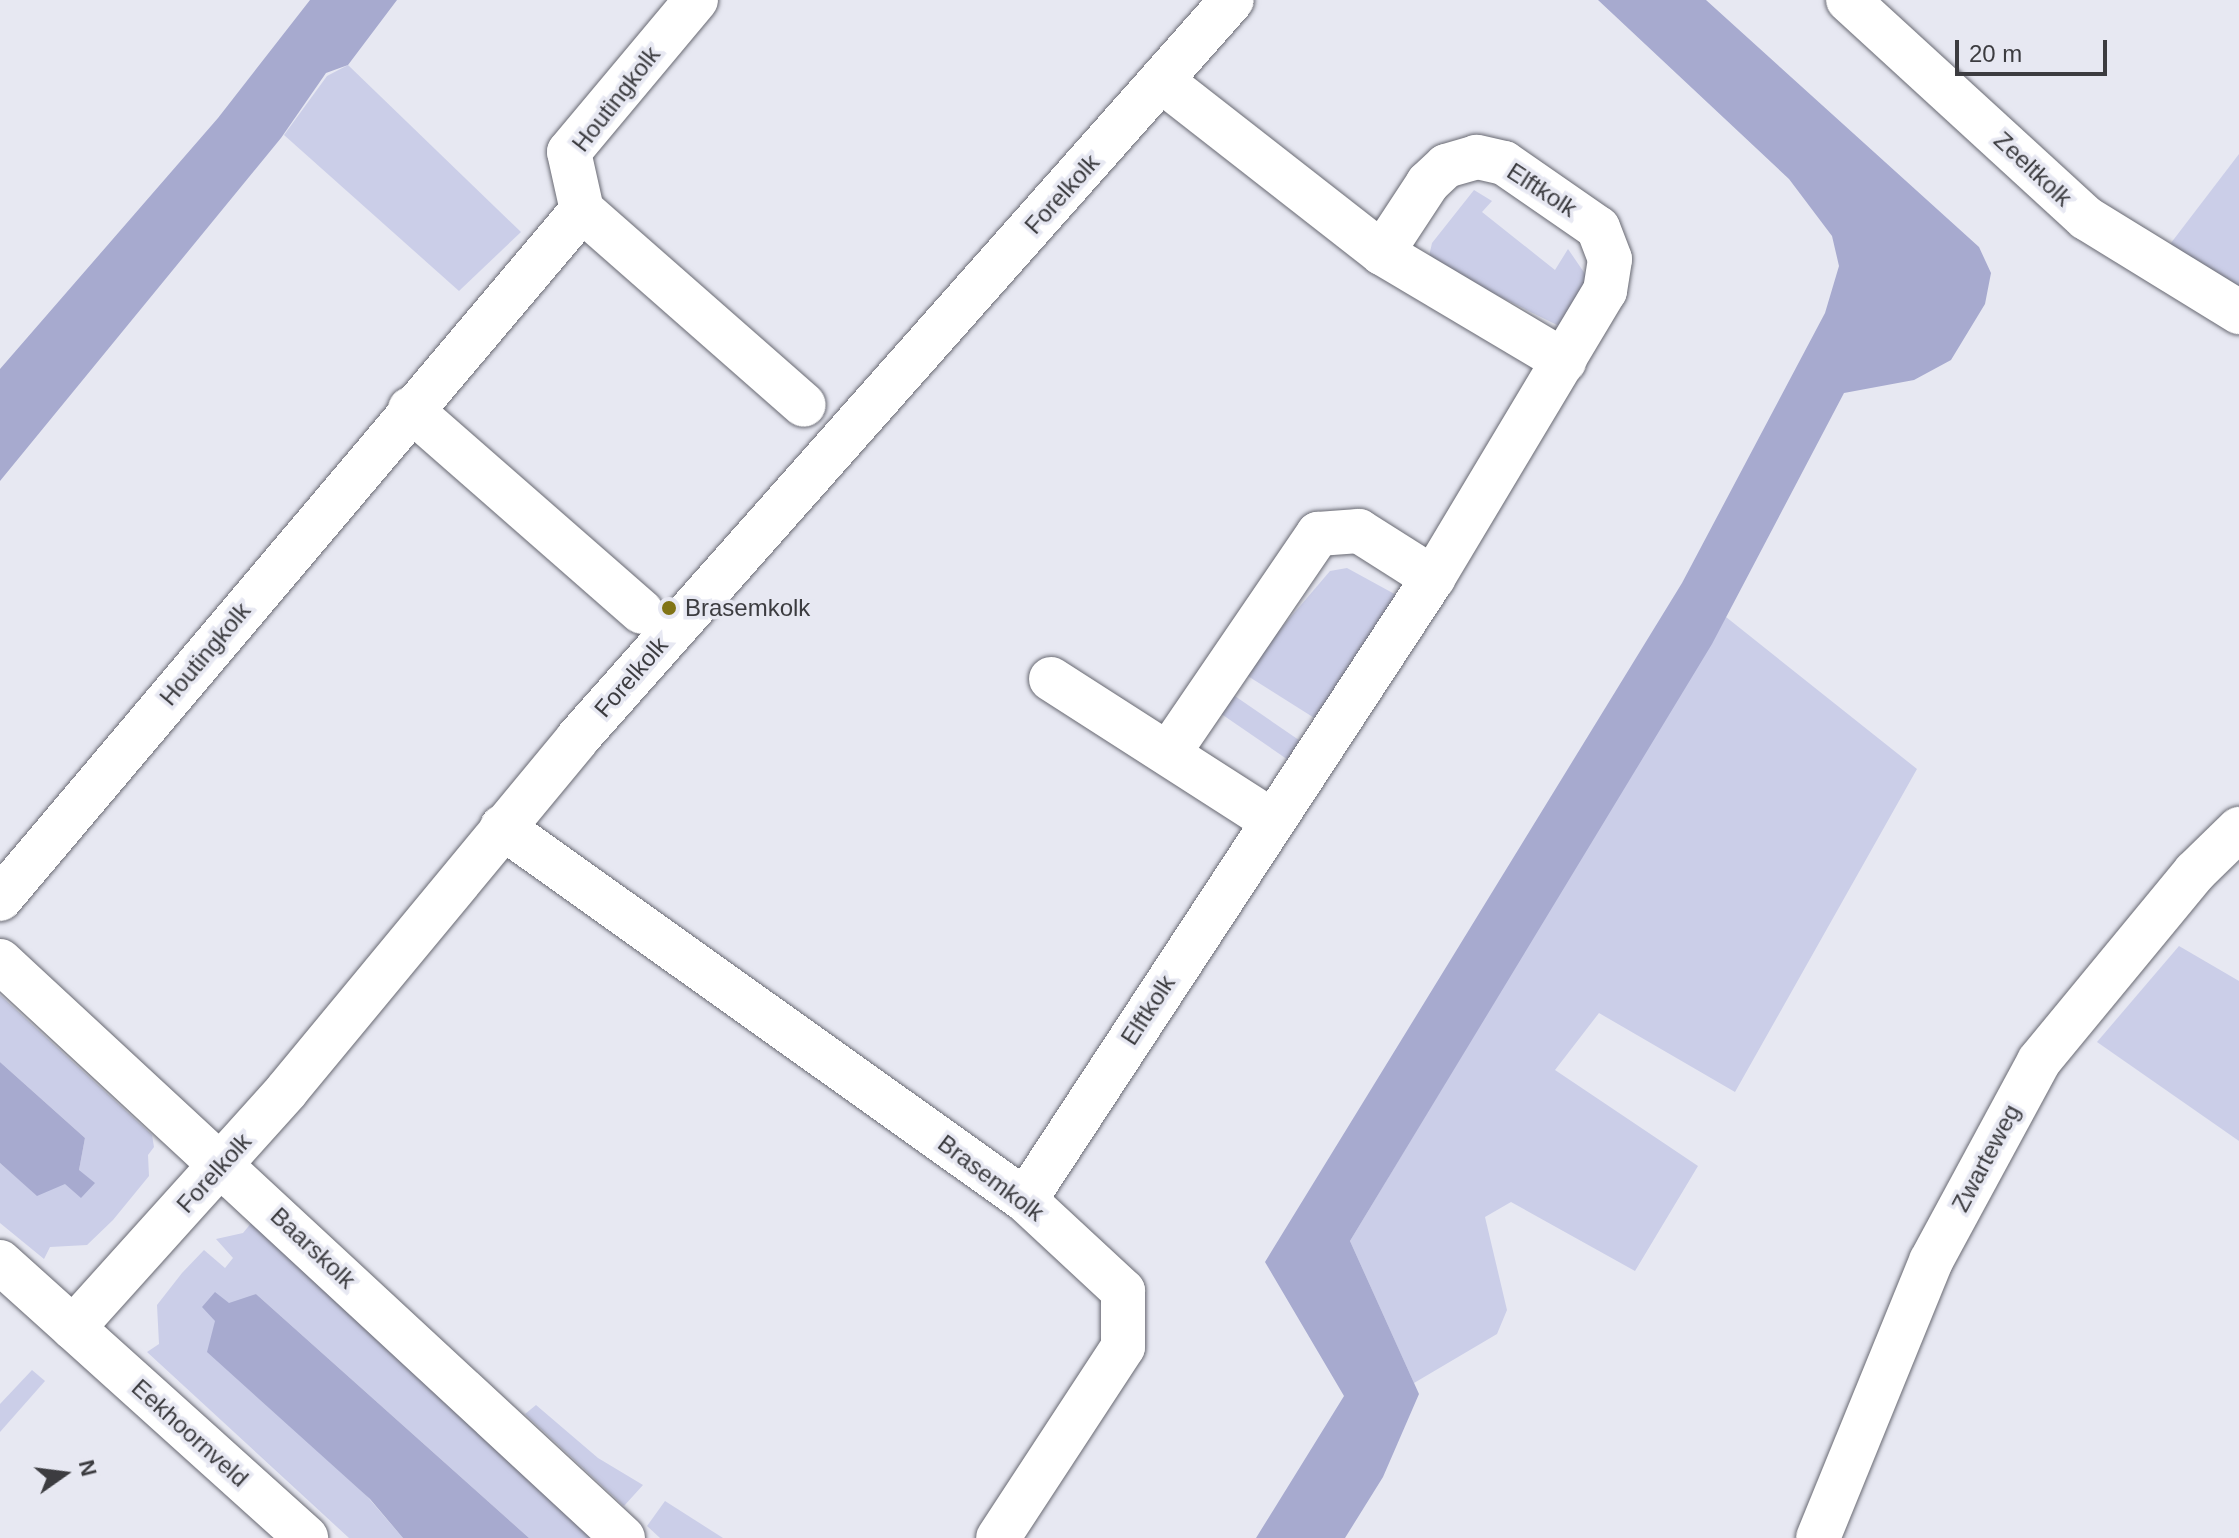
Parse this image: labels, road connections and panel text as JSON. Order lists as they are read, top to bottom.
{
  "streets": {
    "street": [
      "Houtingkolk",
      "Zeeltkolk",
      "Elftkolk",
      "Forelkolk",
      "Zwarteweg",
      "Brasemkolk",
      "Baarskolk",
      "Eekhoornveld"
    ]
  },
  "crossings": [
    ["Elftkolk", "Brasemkolk"],
    ["Forelkolk", "Brasemkolk"],
    ["Forelkolk", "Baarskolk"],
    ["Forelkolk", "Eekhoornveld"]
  ],
  "places": ["Brasemkolk"],
  "scale_bar": "20 m",
  "north": "right"
}
